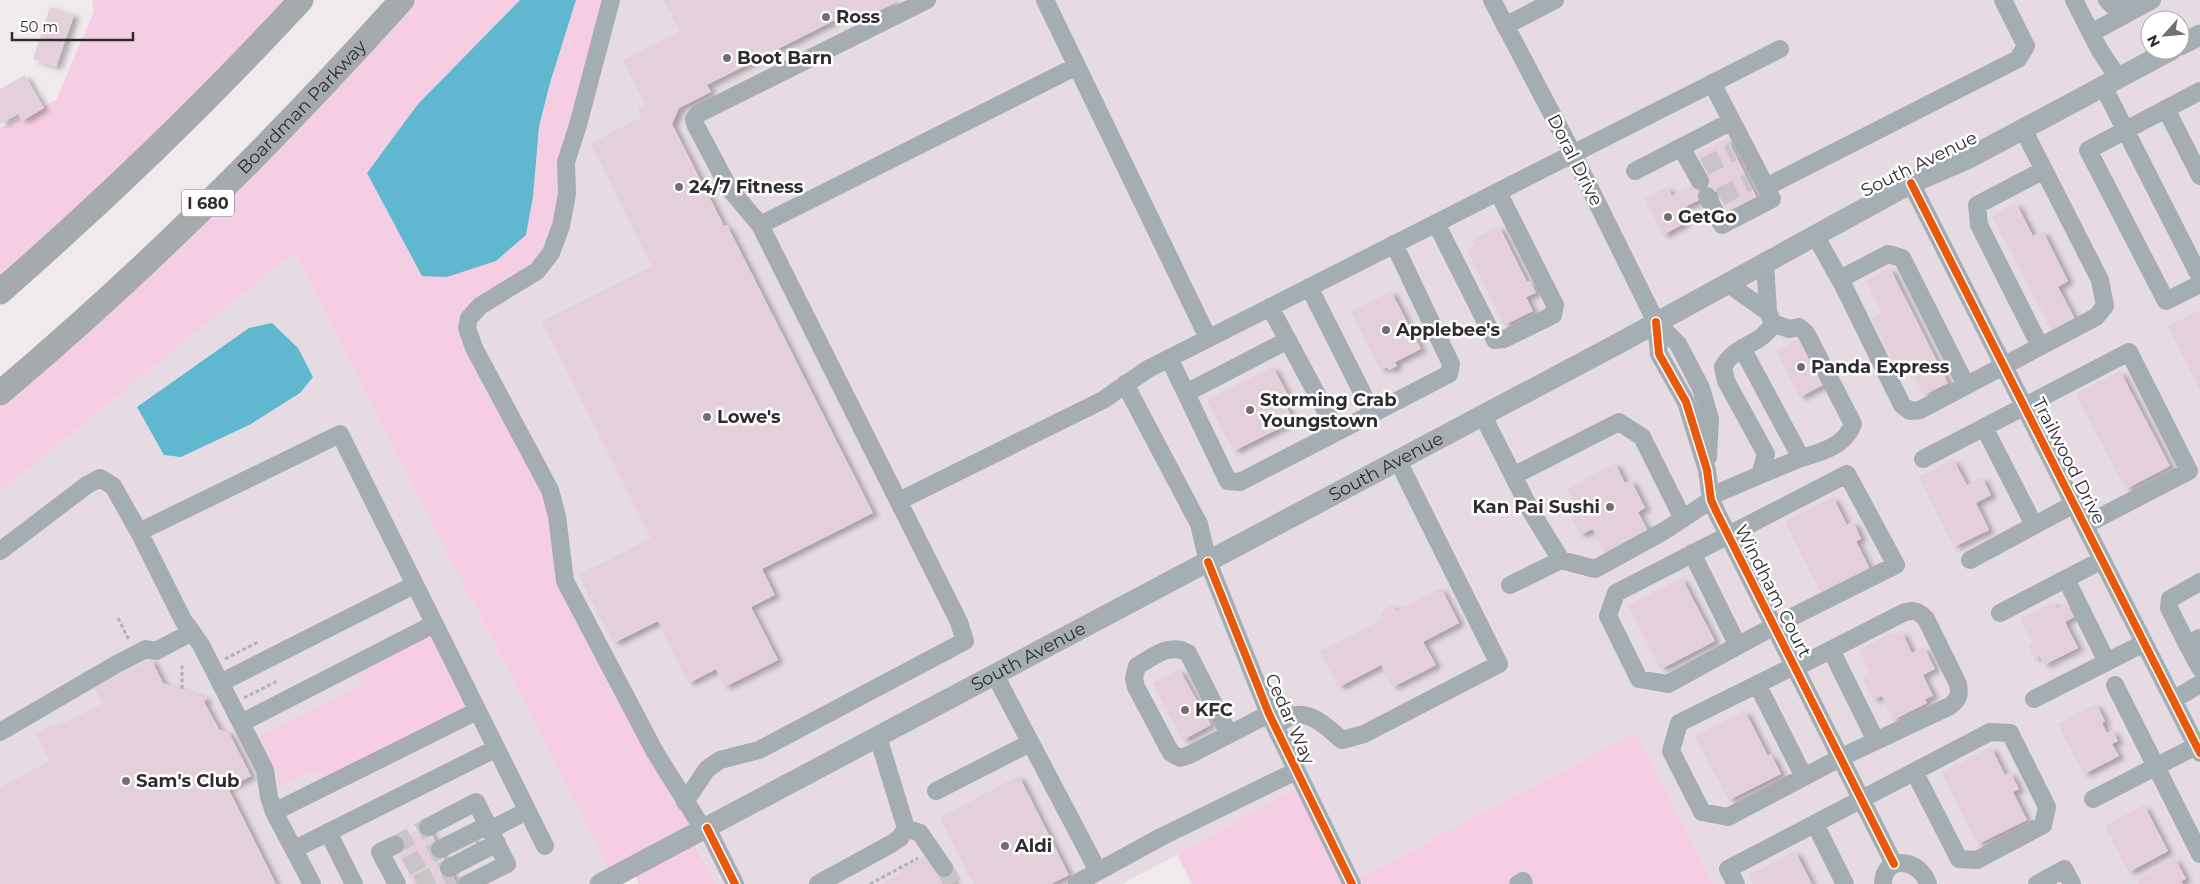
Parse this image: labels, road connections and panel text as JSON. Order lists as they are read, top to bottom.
{
  "streets": {
    "highway": ["Boardman Parkway", "I 680"],
    "main road": ["South Avenue"],
    "street": [
      "Doral Drive",
      "Trailwood Drive",
      "Windham Court",
      "Cedar Way"
    ]
  },
  "crossings": [
    ["Doral Drive", "South Avenue"],
    ["Doral Drive", "Windham Court"],
    ["South Avenue", "Trailwood Drive"],
    ["South Avenue", "Windham Court"],
    ["South Avenue", "Cedar Way"]
  ],
  "places": [
    "Ross",
    "Boot Barn",
    "24/7 Fitness",
    "GetGo",
    "Applebee's",
    "Panda Express",
    "Storming Crab Youngstown",
    "Lowe's",
    "Kan Pai Sushi",
    "KFC",
    "Sam's Club",
    "Aldi"
  ],
  "scale_bar": "50 m",
  "north": "bottom left"
}
